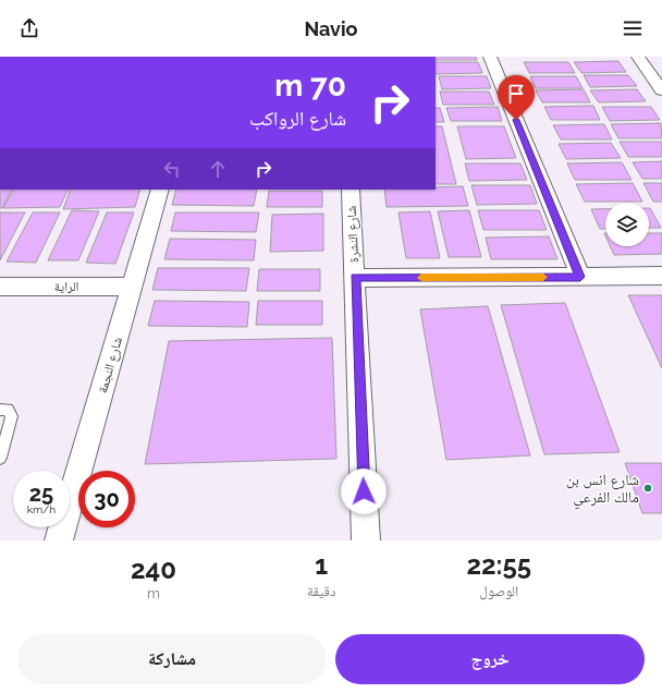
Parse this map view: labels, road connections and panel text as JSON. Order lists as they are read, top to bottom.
{
  "streets": {
    "street": ["شارع النشرة", "الراية", "شارع النجمة"]
  },
  "crossings": [
    ["الراية", "شارع النجمة"]
  ],
  "places": ["شارع انس بن مالك الفرعي"],
  "page": {
    "header": "Navio",
    "turn": ["70 m", "شارع الرواكب"],
    "speed": "25 km/h",
    "limit": "30",
    "eta": [
      "22:55",
      "الوصول",
      "1",
      "دقيقة",
      "240",
      "m"
    ],
    "buttons": ["خروج", "مشاركة"]
  }
}
